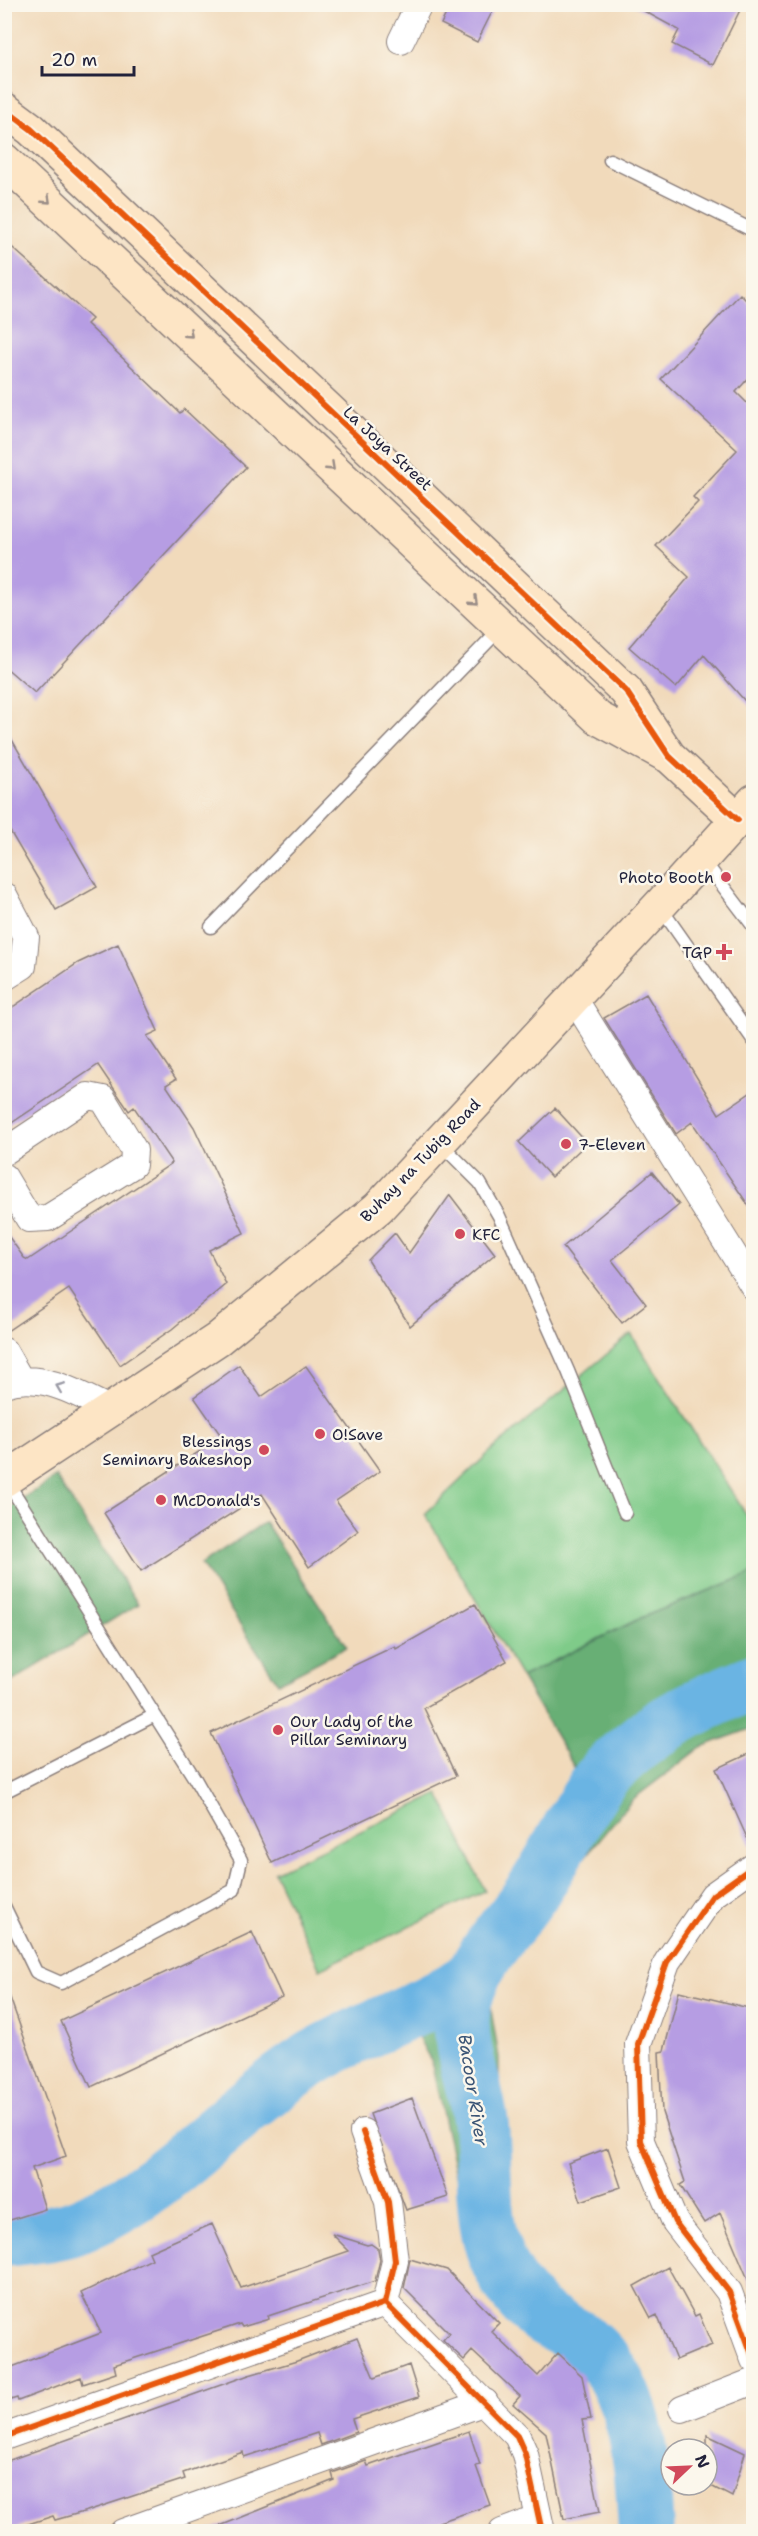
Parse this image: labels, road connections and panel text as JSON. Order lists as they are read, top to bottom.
{
  "streets": {
    "street": ["La Joya Street", "Buhay na Tubig Road"]
  },
  "crossings": [
    ["La Joya Street", "Buhay na Tubig Road"]
  ],
  "water": ["Bacoor River"],
  "places": {
    "other": [
      "Photo Booth",
      "7-Eleven",
      "KFC",
      "O!Save",
      "Blessings Seminary Bakeshop",
      "McDonald's",
      "Our Lady of the Pillar Seminary"
    ],
    "health": ["TGP"]
  },
  "scale_bar": "20 m",
  "north": "top right"
}
